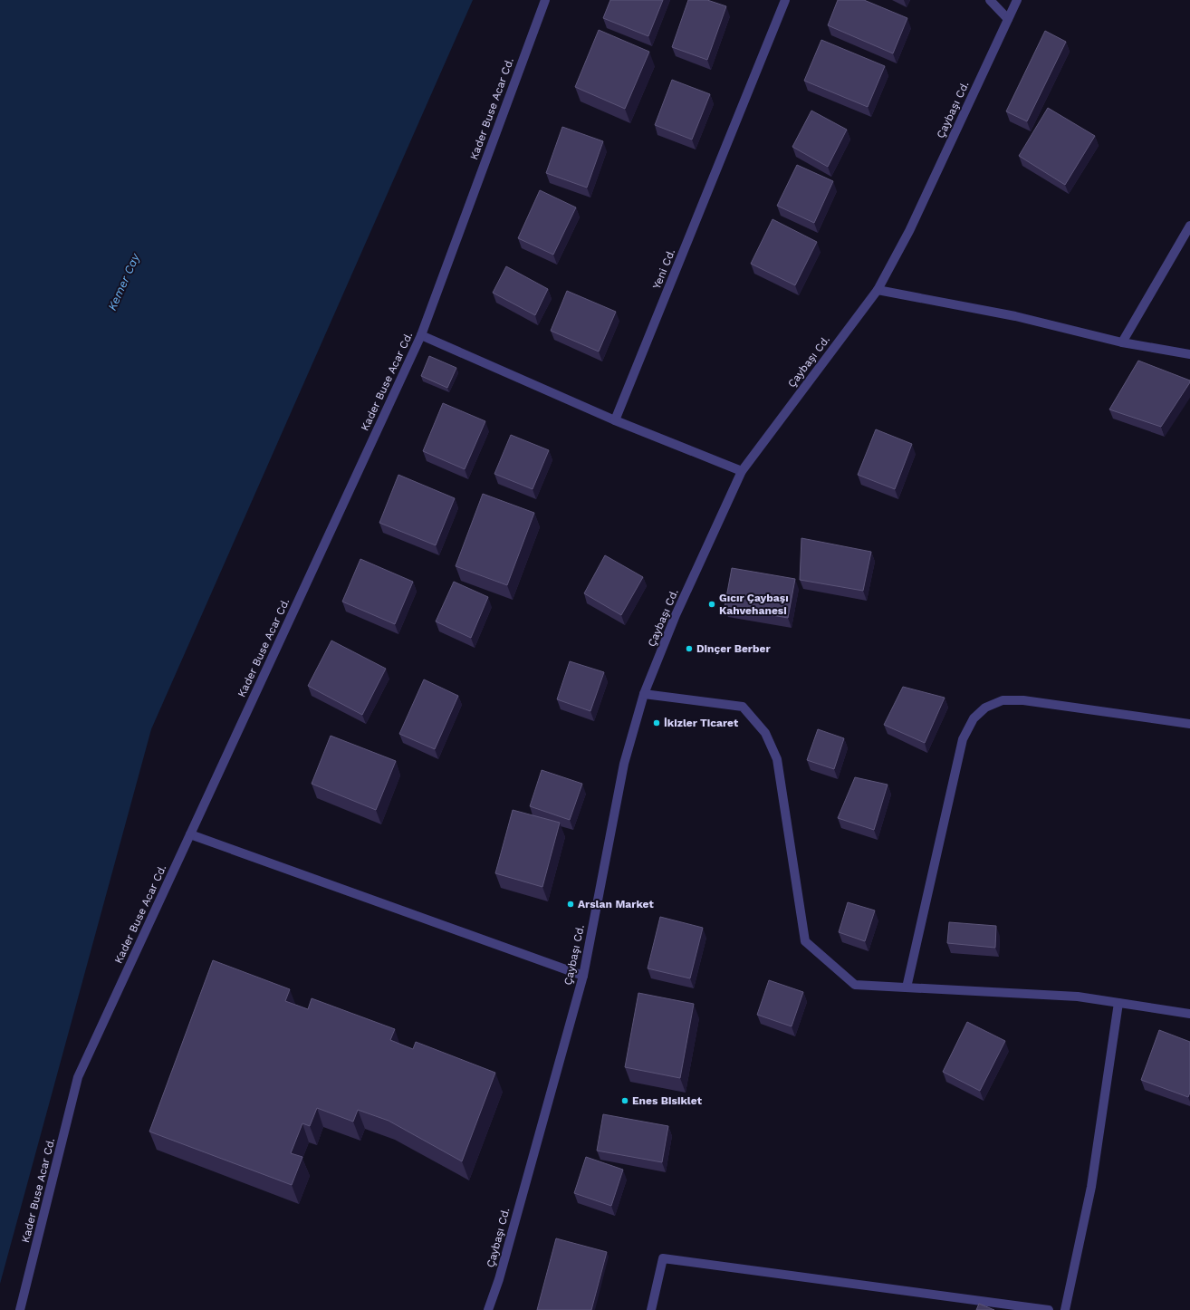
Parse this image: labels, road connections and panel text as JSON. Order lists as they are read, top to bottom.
{
  "streets": {
    "street": ["Kader Buse Acar Cd.", "Çaybaşı Cd.", "Yeni Cd."]
  },
  "water": ["Kemer Cay"],
  "places": [
    "Gıcır Çaybaşı Kahvehanesi",
    "Dinçer Berber",
    "İkizler Ticaret",
    "Arslan Market",
    "Enes Bisiklet"
  ]
}
